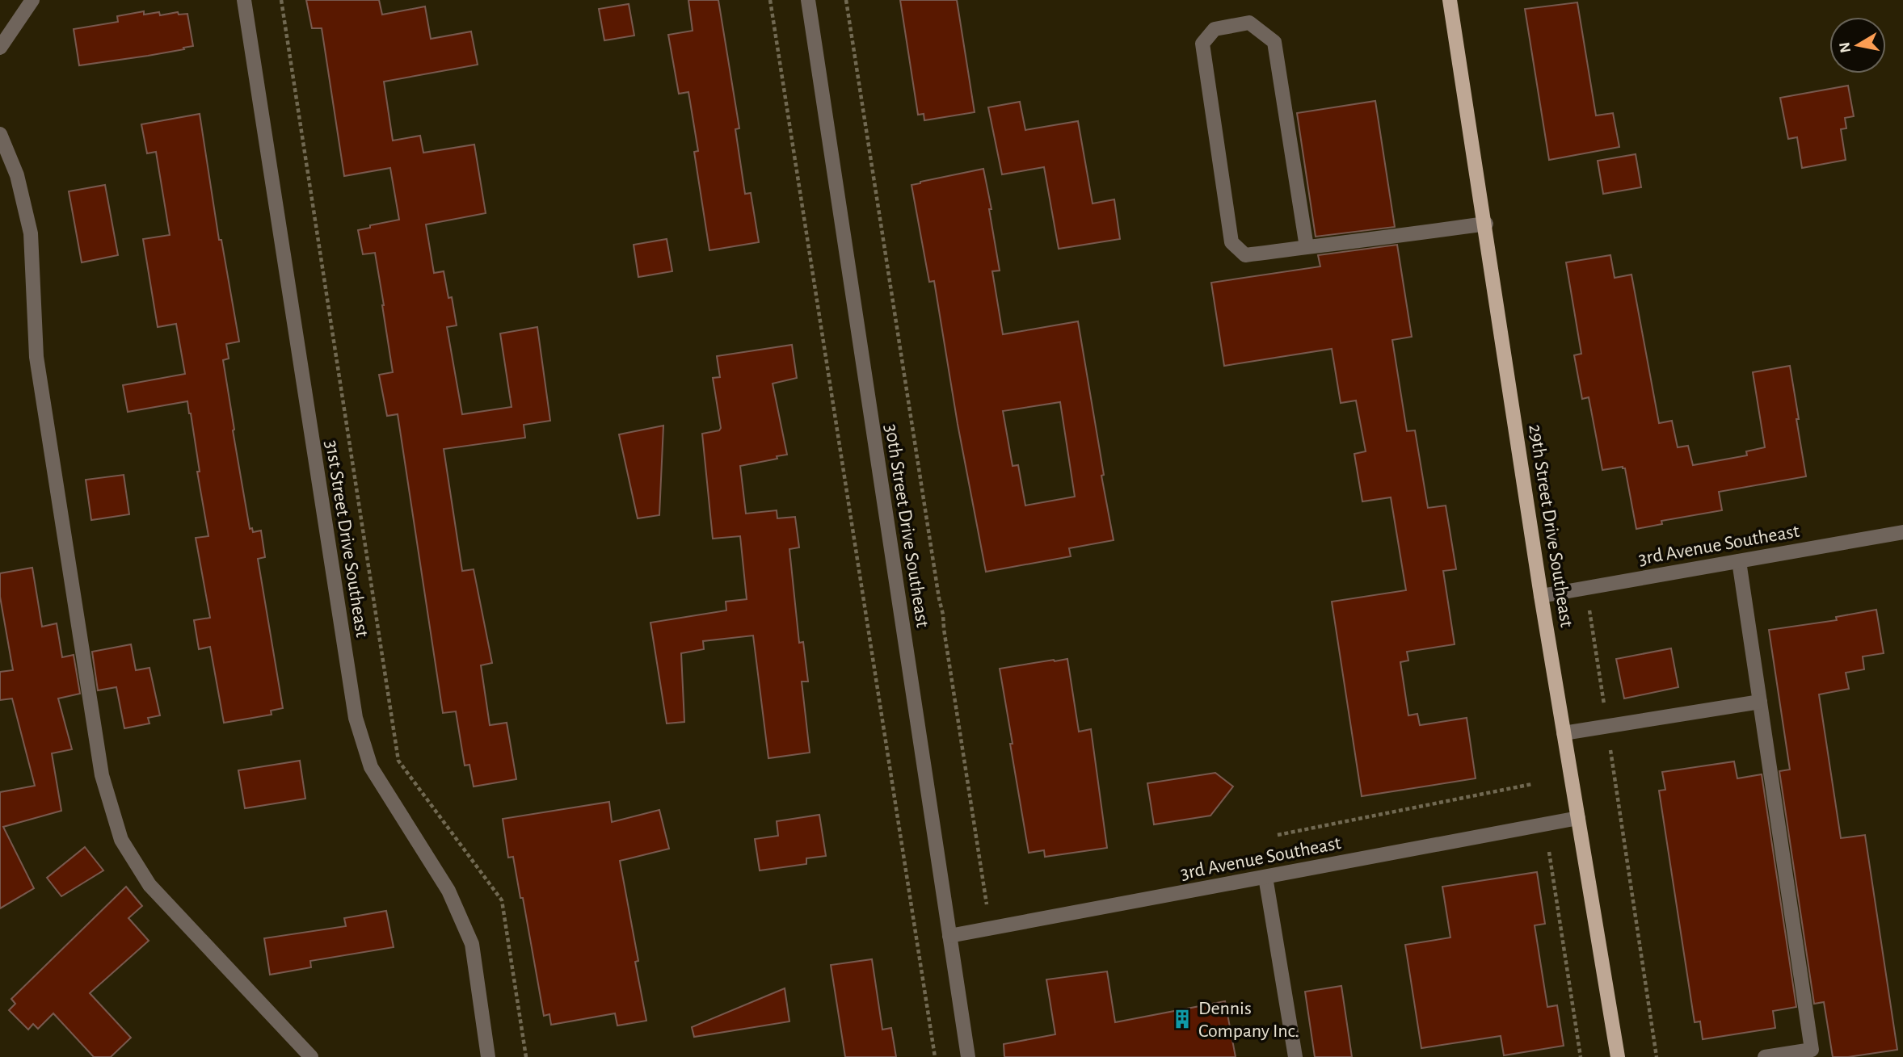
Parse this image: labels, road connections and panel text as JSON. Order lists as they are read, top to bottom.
{
  "streets": {
    "main road": ["29th Street Drive Southeast"],
    "street": ["30th Street Drive Southeast", "31st Street Drive Southeast", "3rd Avenue Southeast"]
  },
  "crossings": [
    ["30th Street Drive Southeast", "3rd Avenue Southeast"],
    ["29th Street Drive Southeast", "3rd Avenue Southeast"]
  ],
  "places": {
    "building": ["Dennis Company Inc."]
  },
  "north": "left"
}
